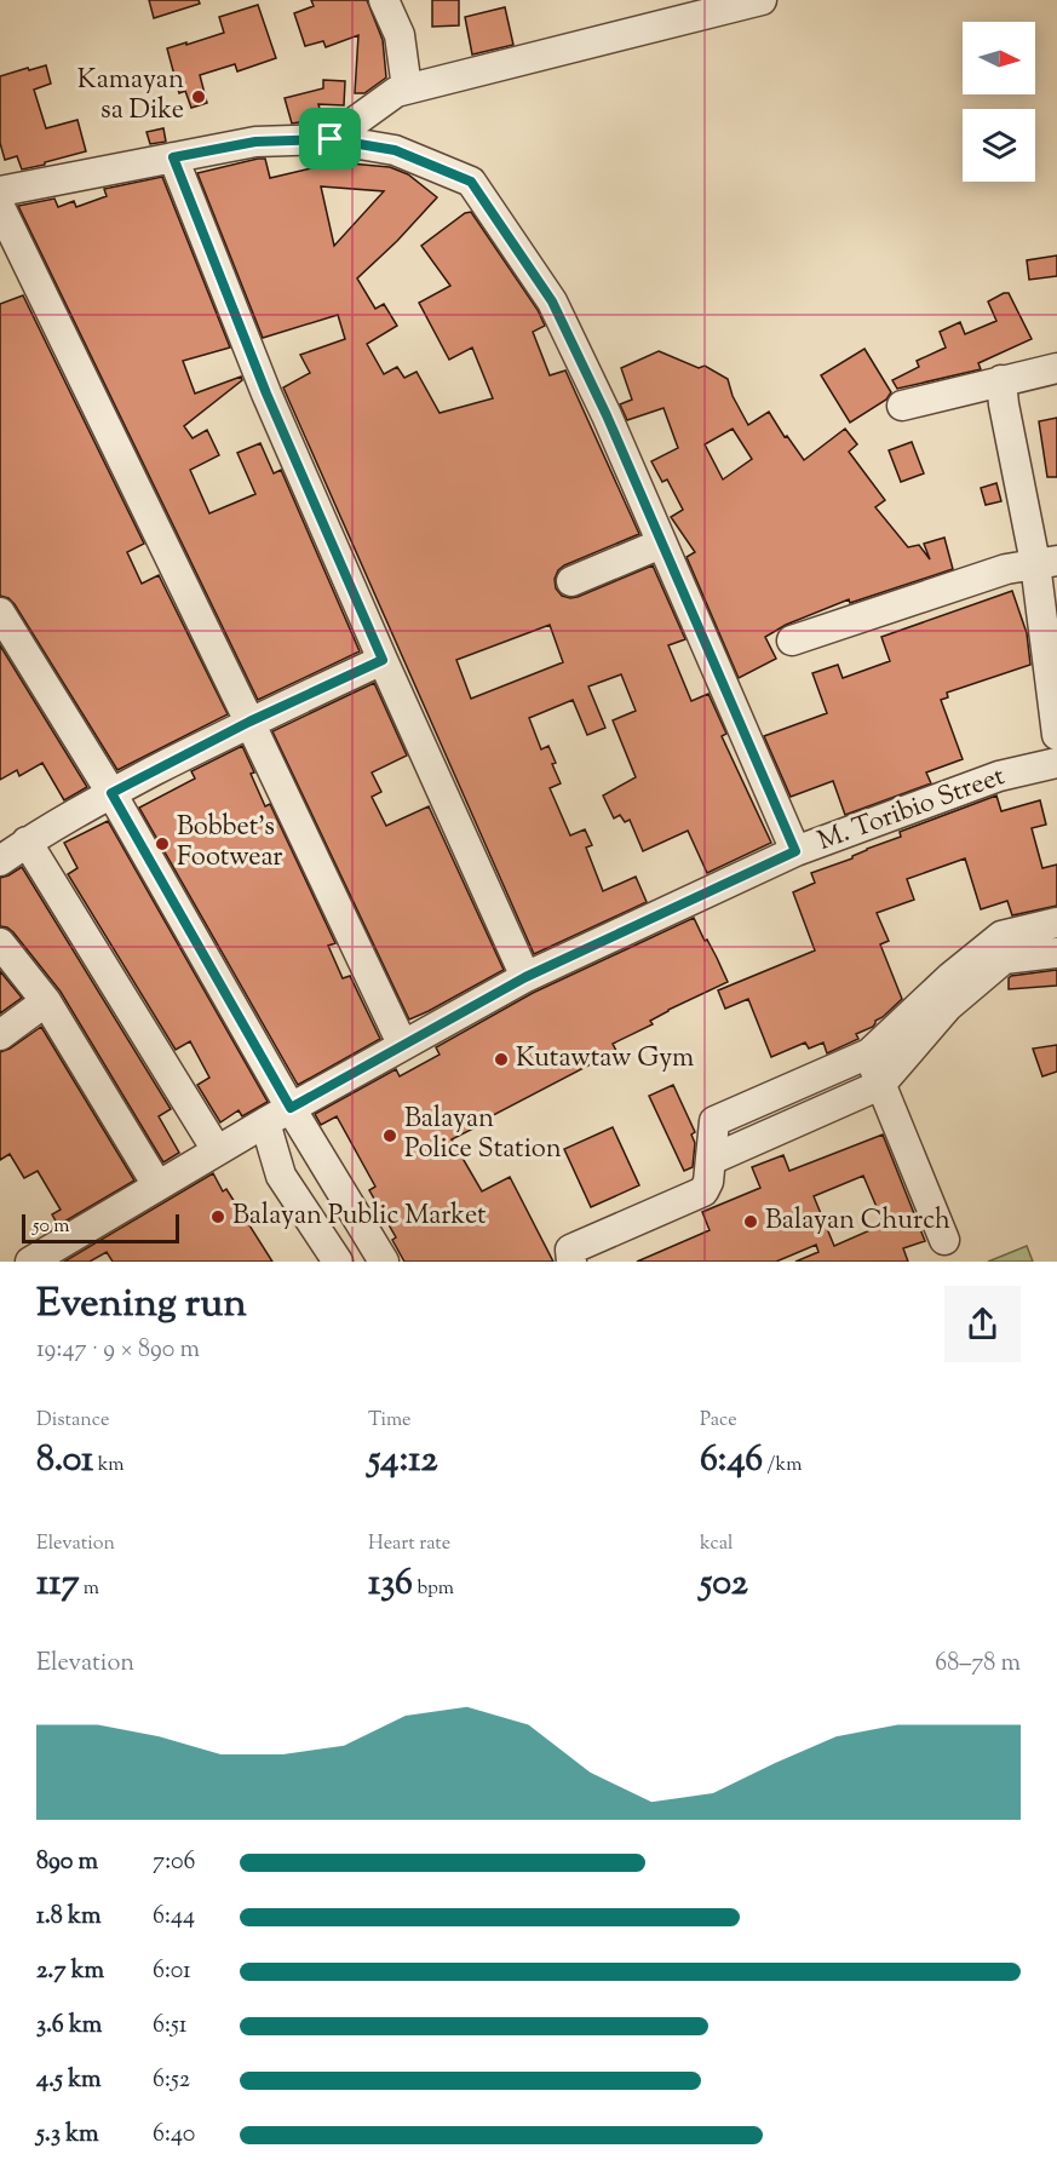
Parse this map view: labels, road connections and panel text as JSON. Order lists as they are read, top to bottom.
{
  "streets": {
    "street": ["M. Toribio Street"]
  },
  "places": [
    "Kamayan sa Dike",
    "Bobbet’s Footwear",
    "Kutawtaw Gym",
    "Balayan Police Station",
    "Balayan Public Market",
    "Balayan Church"
  ],
  "scale_bar": "50 m",
  "north": "right",
  "page": {
    "scale": "50 m",
    "heading": ["Evening run", "19:47 · 9 × 890 m"],
    "stats": [
      ["Distance", "8.01 km"],
      ["Time", "54:12"],
      ["Pace", "6:46 /km"],
      ["Elevation", "117 m"],
      ["Heart rate", "136 bpm"],
      ["kcal", "502"]
    ],
    "chart": ["Elevation", "68–78 m"],
    "list": [
      {
        "name": "890 m",
        "note": "7:06"
      },
      {
        "name": "1.8 km",
        "note": "6:44"
      },
      {
        "name": "2.7 km",
        "note": "6:01"
      },
      {
        "name": "3.6 km",
        "note": "6:51"
      },
      {
        "name": "4.5 km",
        "note": "6:52"
      },
      {
        "name": "5.3 km",
        "note": "6:40"
      }
    ]
  }
}
